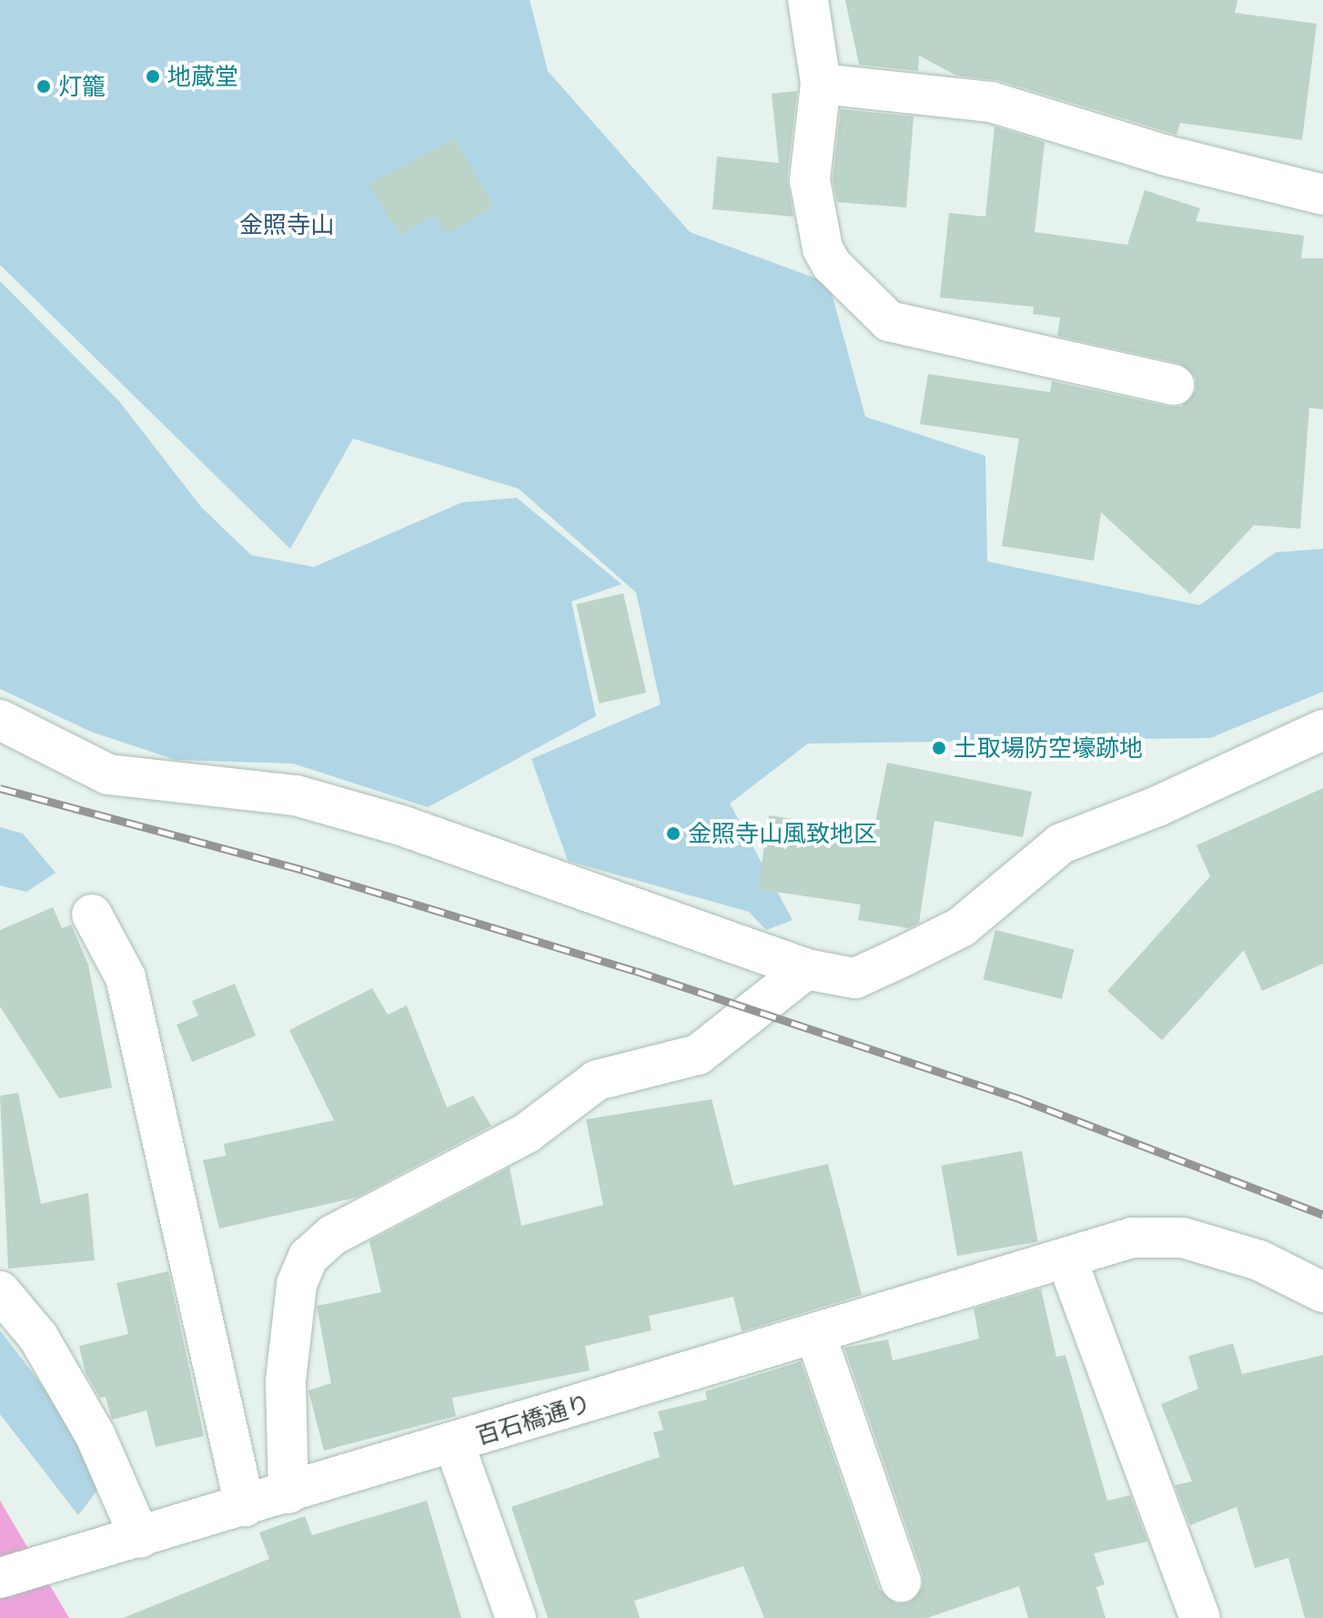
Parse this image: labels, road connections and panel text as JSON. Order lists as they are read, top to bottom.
{
  "streets": {
    "street": ["百石橋通り"]
  },
  "parks": ["金照寺山"],
  "places": [
    "地蔵堂",
    "灯籠",
    "土取場防空壕跡地",
    "金照寺山風致地区"
  ]
}
